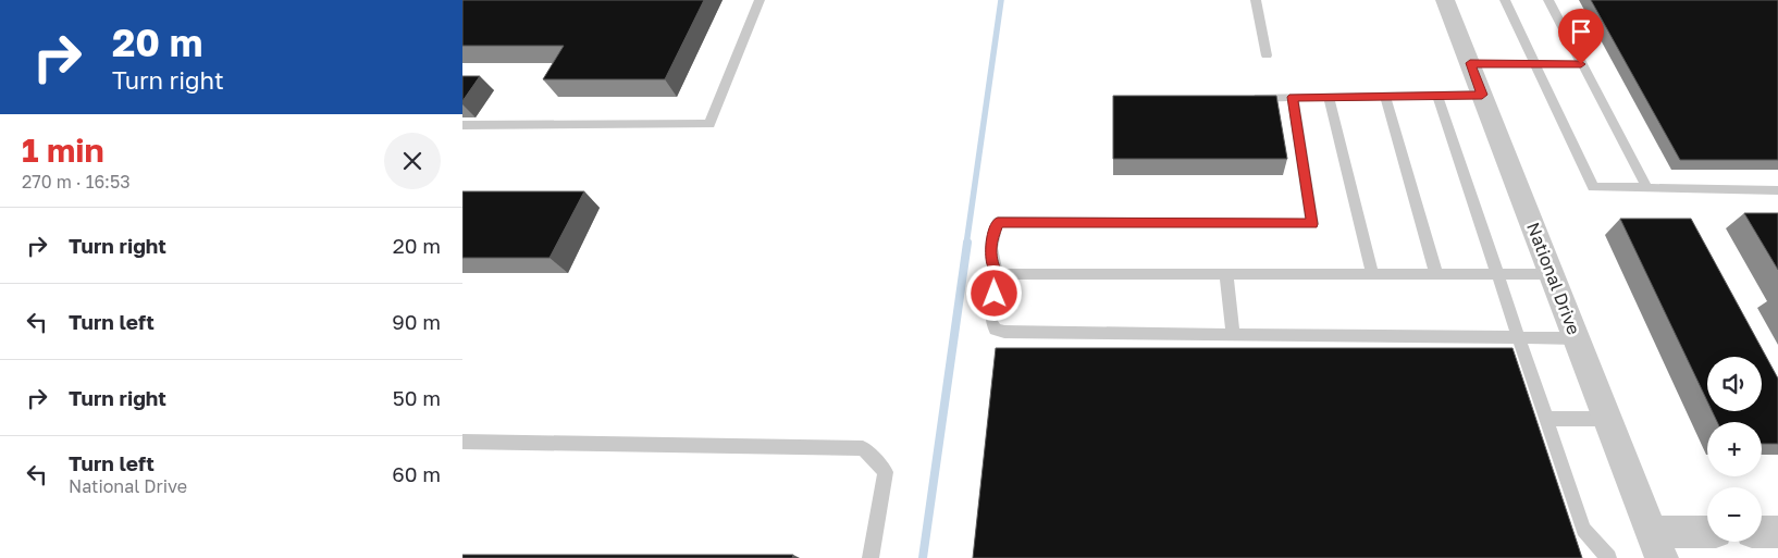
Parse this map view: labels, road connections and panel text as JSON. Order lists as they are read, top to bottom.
{
  "streets": {
    "street": ["National Drive"]
  },
  "page": {
    "turn": ["20 m", "Turn right"],
    "heading": ["1 min", "270 m · 16:53"],
    "list": [
      {
        "name": "Turn right",
        "value": "20 m"
      },
      {
        "name": "Turn left",
        "value": "90 m"
      },
      {
        "name": "Turn right",
        "value": "50 m"
      },
      {
        "name": "Turn left",
        "note": "National Drive",
        "value": "60 m"
      }
    ],
    "map_buttons": ["+", "−"]
  }
}
